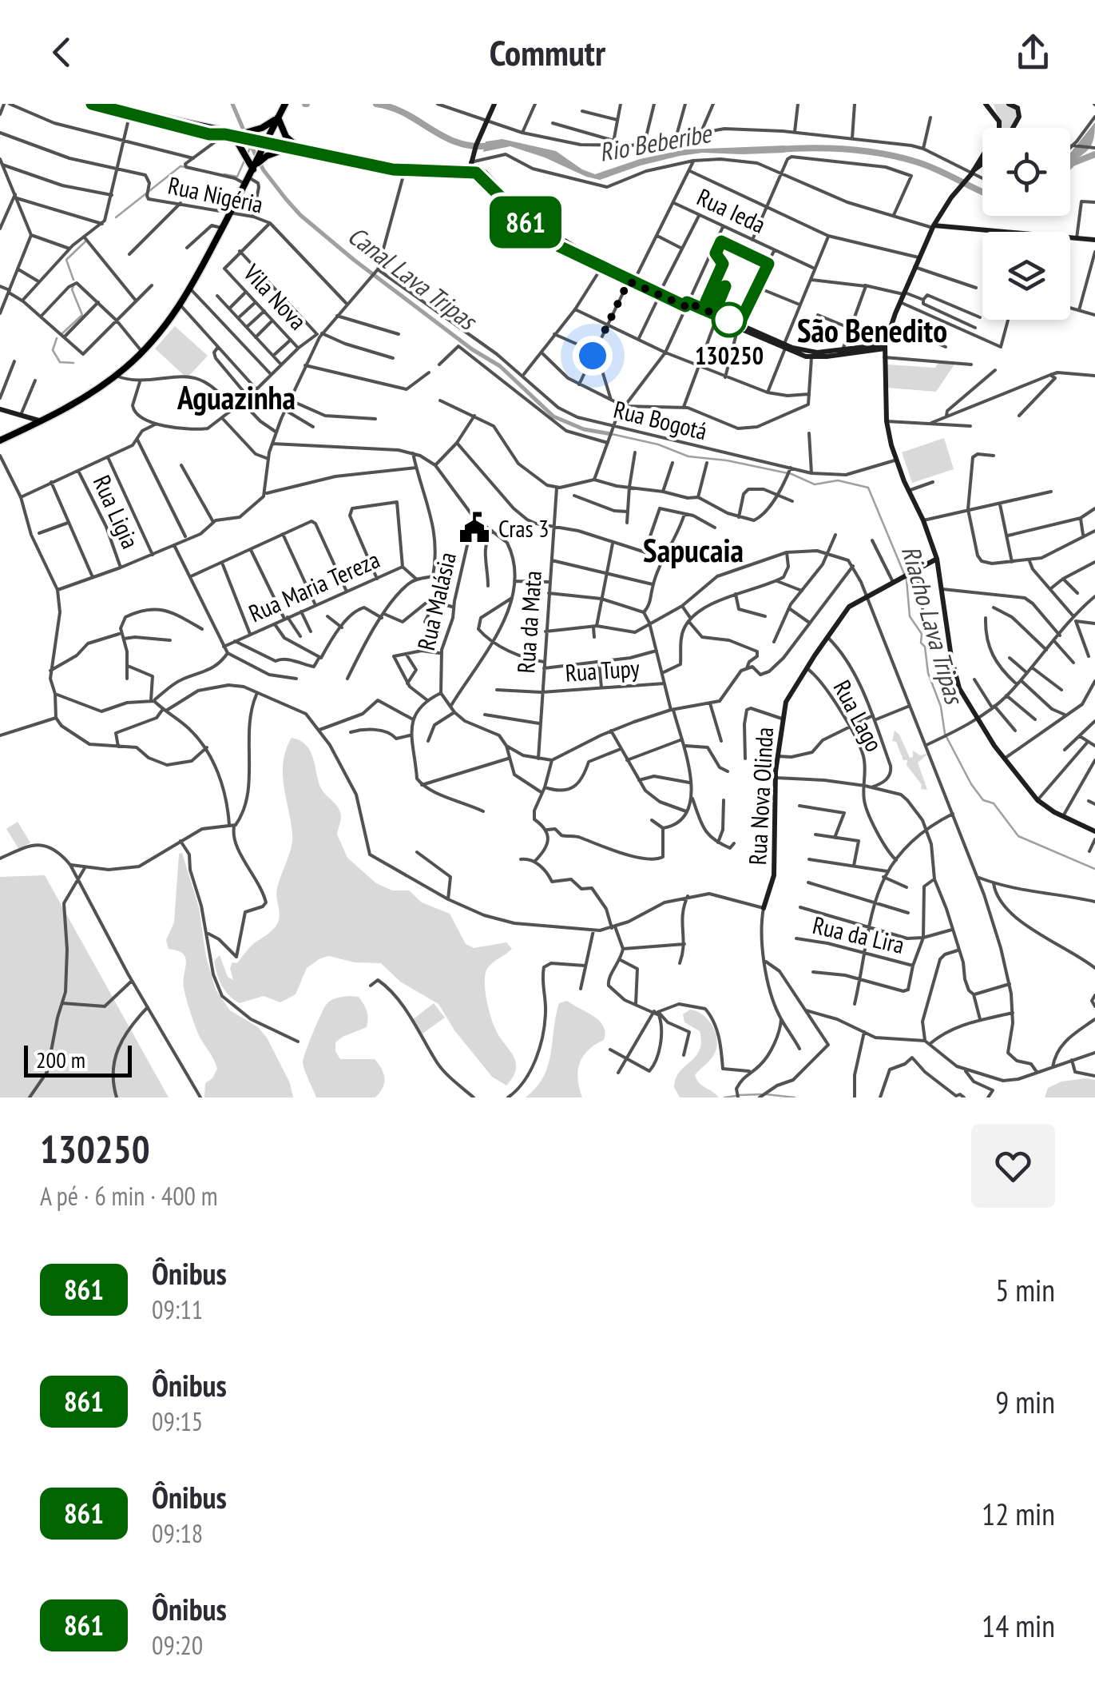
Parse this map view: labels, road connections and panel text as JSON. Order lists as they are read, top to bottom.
{
  "streets": {
    "main road": ["Rua Nova Olinda"],
    "street": [
      "Rua Nigéria",
      "Rua Ieda",
      "Vila Nova",
      "Rua Bogotá",
      "Rua Ligia",
      "Rua Maria Tereza",
      "Rua Malásia",
      "Rua da Mata",
      "Rua Tupy",
      "Rua Lago",
      "Rua da Lira"
    ]
  },
  "crossings": [
    ["Rua da Mata", "Rua Tupy"],
    ["Rua Lago", "Rua Nova Olinda"]
  ],
  "districts": ["São Benedito", "Aguazinha", "Sapucaia"],
  "water": ["Rio Beberibe", "Canal Lava Tripas", "Riacho Lava Tripas"],
  "places": {
    "other": ["130250"],
    "public building": ["Cras 3"]
  },
  "lines": ["bus line 861"],
  "scale_bar": "200 m",
  "page": {
    "header": "Commutr",
    "on_map": "861",
    "scale": "200 m",
    "heading": ["130250", "A pé · 6 min · 400 m"],
    "list": [
      {
        "mark": "861",
        "name": "Ônibus",
        "note": "09:11",
        "value": "5 min"
      },
      {
        "mark": "861",
        "name": "Ônibus",
        "note": "09:15",
        "value": "9 min"
      },
      {
        "mark": "861",
        "name": "Ônibus",
        "note": "09:18",
        "value": "12 min"
      },
      {
        "mark": "861",
        "name": "Ônibus",
        "note": "09:20",
        "value": "14 min"
      }
    ]
  }
}
